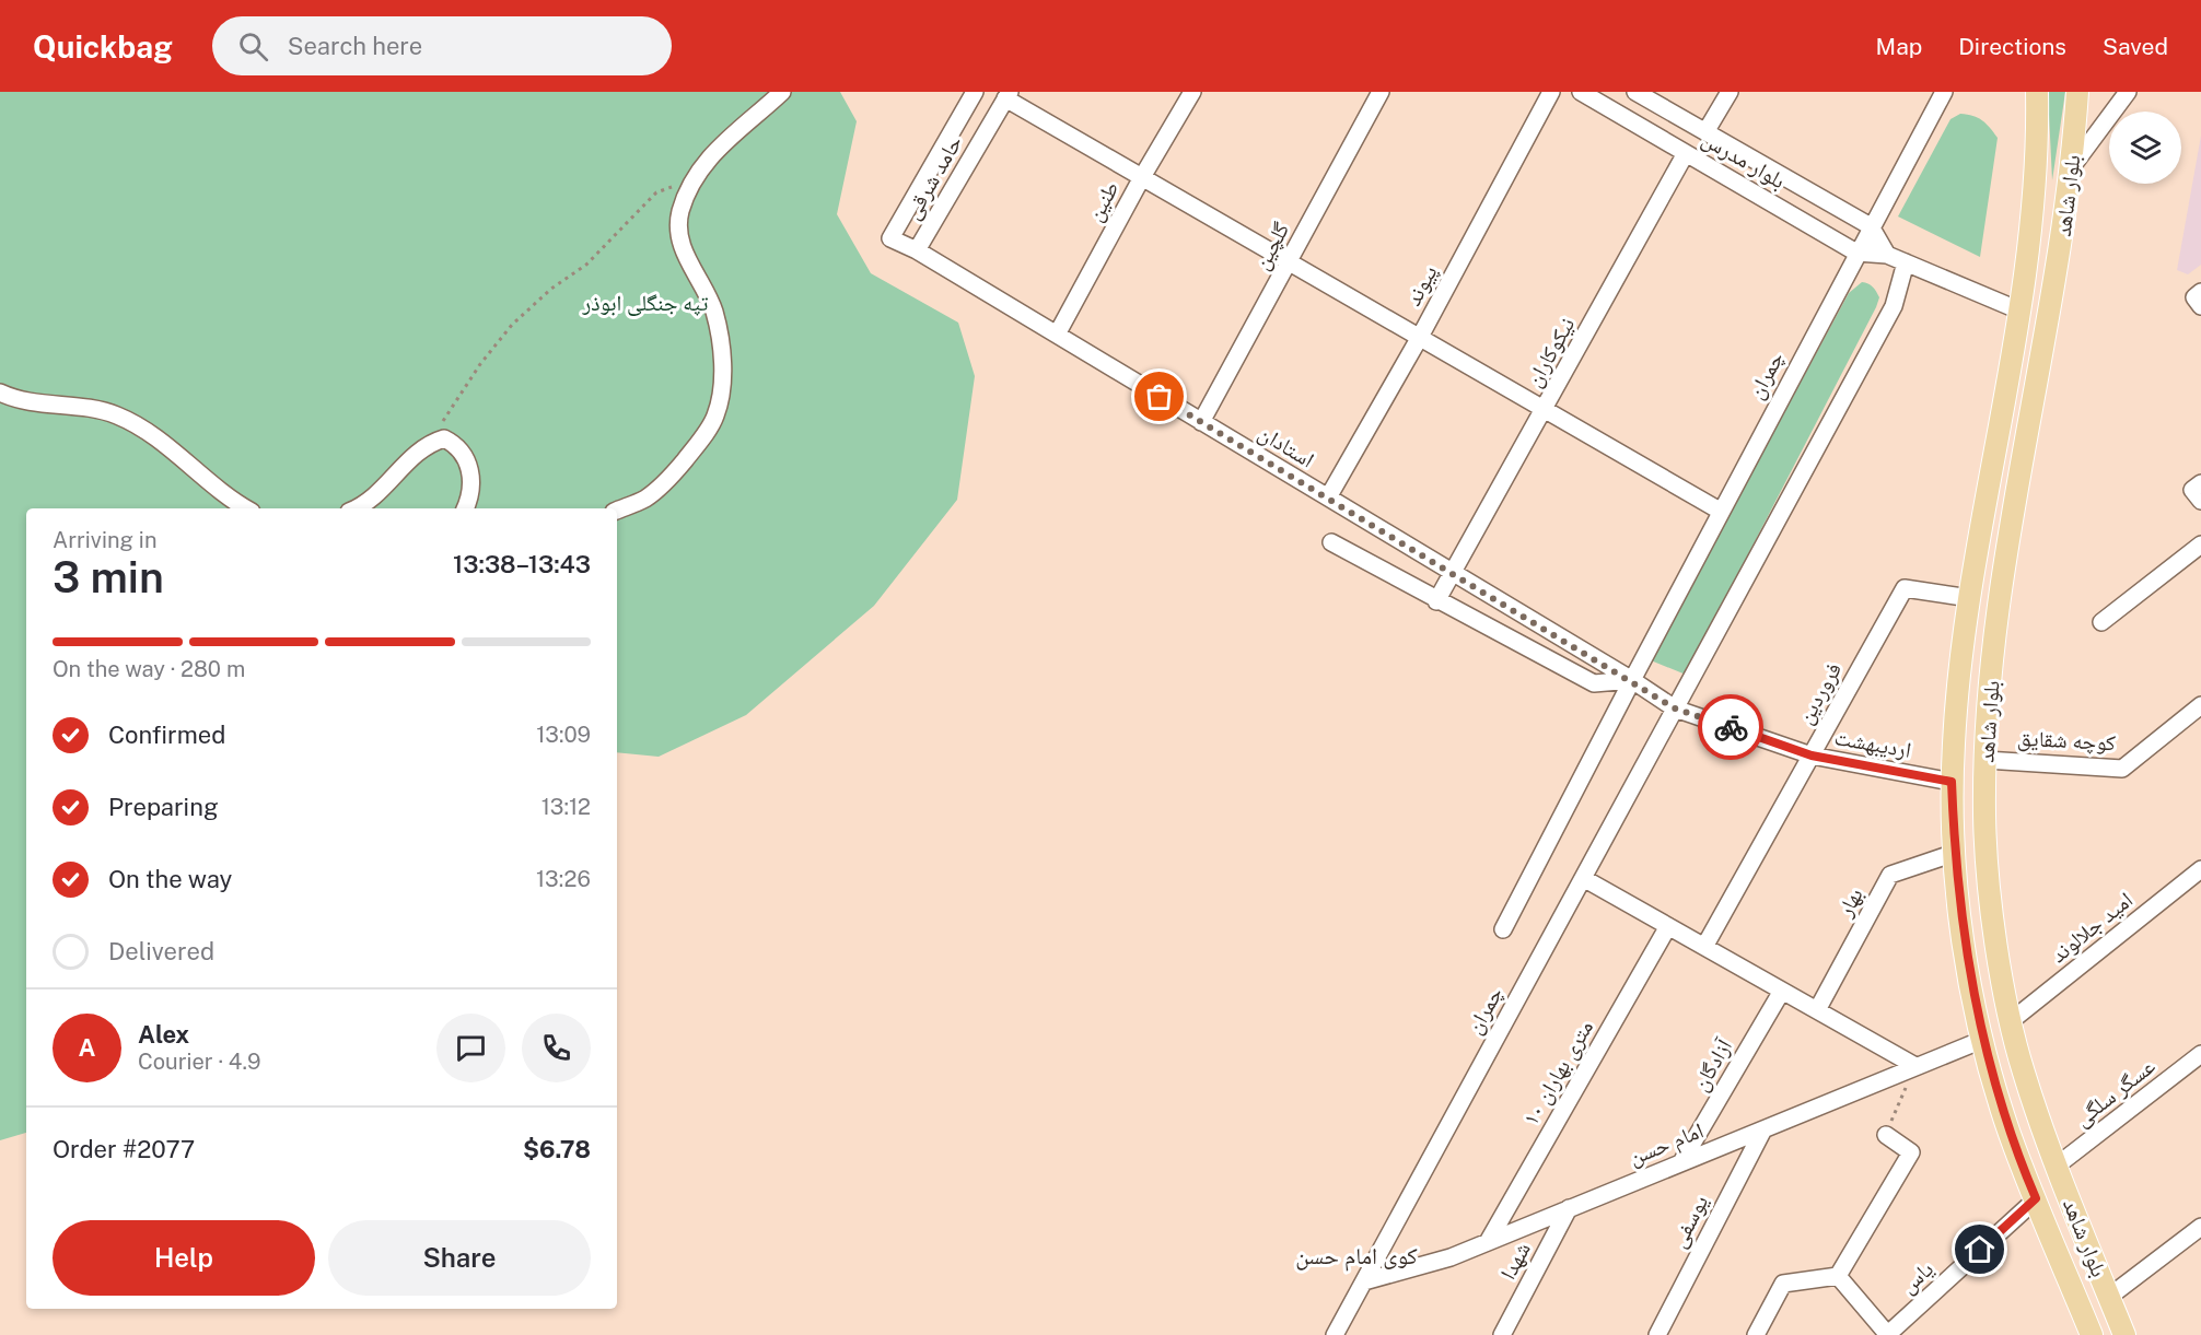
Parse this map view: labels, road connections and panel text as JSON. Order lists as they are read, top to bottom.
{
  "streets": {
    "main road": ["بلوار شاهد"],
    "street": [
      "بلوار مدرس",
      "حامد شرقی",
      "طنین",
      "گلچین",
      "پیوند",
      "نیکوکاران",
      "چمران",
      "استادان",
      "فروردین",
      "کوچه شقایق",
      "اردیبهشت",
      "بهار",
      "امید جلالوند",
      "آزادگان",
      "۱۰ متری بهاران",
      "عسگر سلگی",
      "امام حسن",
      "یوسفی",
      "شهدا",
      "یاس"
    ]
  },
  "crossings": [
    ["بلوار مدرس", "نیکوکاران"],
    ["بلوار مدرس", "چمران"],
    ["حامد شرقی", "استادان"],
    ["بلوار شاهد", "فروردین"],
    ["بلوار شاهد", "کوچه شقایق"],
    ["بلوار شاهد", "اردیبهشت"],
    ["بلوار شاهد", "بهار"],
    ["بلوار شاهد", "امید جلالوند"],
    ["بلوار شاهد", "عسگر سلگی"],
    ["بلوار شاهد", "امام حسن"],
    ["بلوار شاهد", "یاس"],
    ["طنین", "استادان"],
    ["گلچین", "استادان"],
    ["پیوند", "استادان"],
    ["نیکوکاران", "استادان"],
    ["چمران", "استادان"],
    ["چمران", "اردیبهشت"],
    ["چمران", "امام حسن"],
    ["فروردین", "اردیبهشت"],
    ["آزادگان", "امام حسن"],
    ["۱۰ متری بهاران", "امام حسن"],
    ["امام حسن", "یوسفی"],
    ["امام حسن", "شهدا"]
  ],
  "districts": ["کوی امام حسن"],
  "parks": ["تپه جنگلی ابوذر"],
  "page": {
    "header": "Quickbag",
    "search": "Search here",
    "nav": ["Map", "Directions", "Saved"],
    "heading": ["3 min", "Arriving in", "13:38–13:43"],
    "panel": [
      "Alex",
      "Courier · 4.9",
      "Order #2077",
      "$6.78"
    ],
    "bar": "On the way · 280 m",
    "list": [
      ["Confirmed", "13:09"],
      ["Preparing", "13:12"],
      ["On the way", "13:26"],
      "Delivered"
    ],
    "round": "A",
    "buttons": ["Help", "Share"]
  }
}
